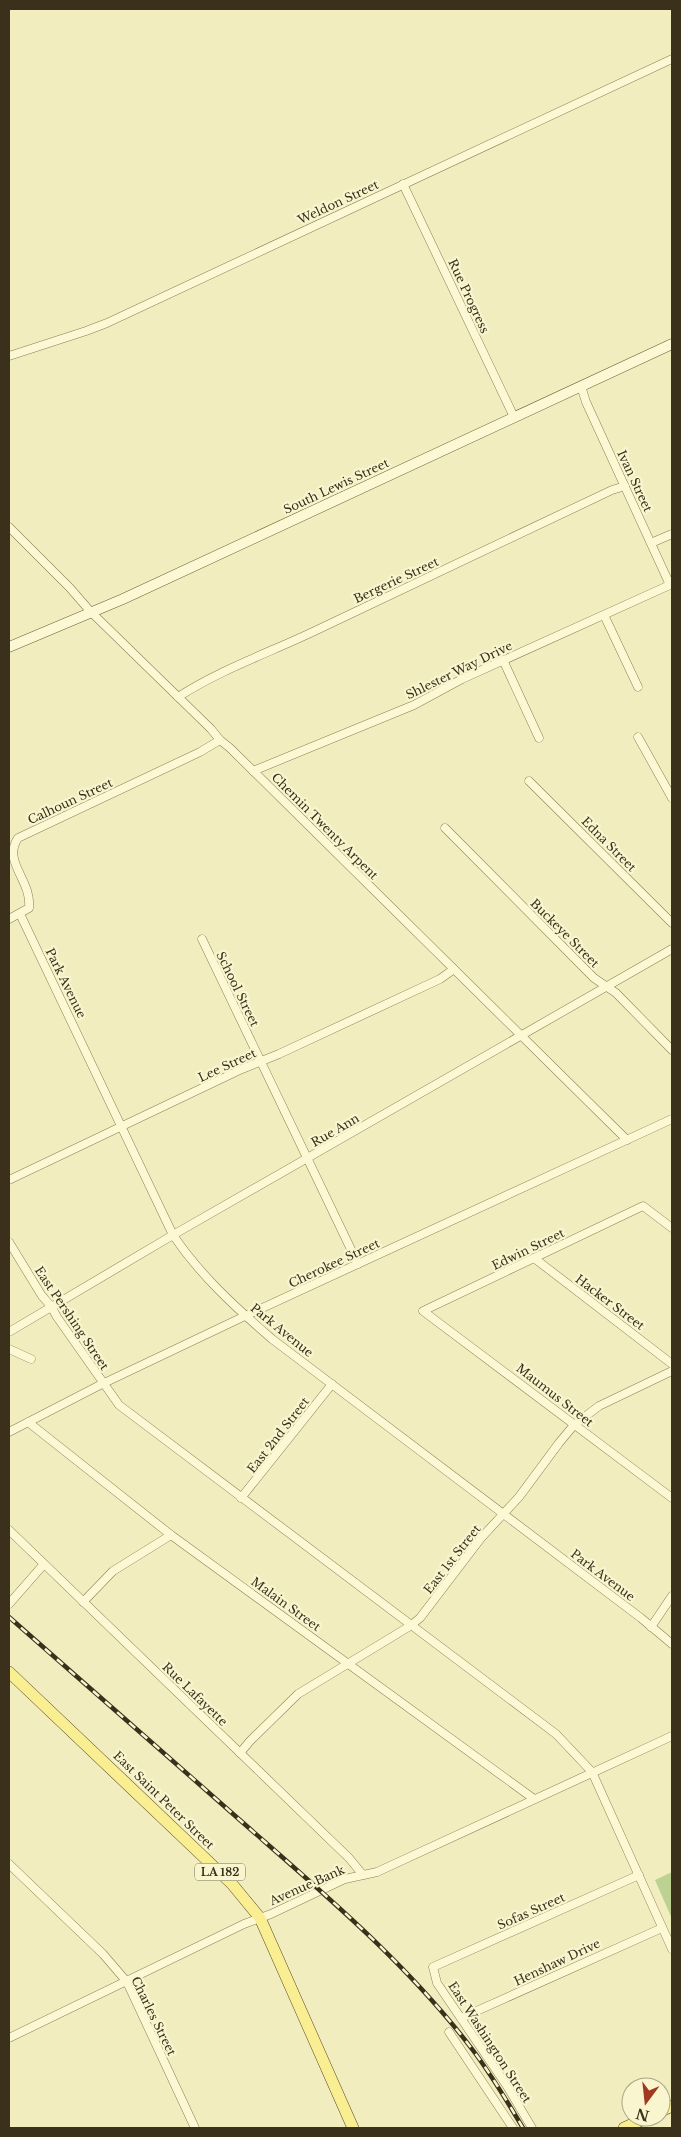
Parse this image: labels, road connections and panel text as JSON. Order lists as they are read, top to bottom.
{
  "streets": {
    "main road": ["South Lewis Street", "East Saint Peter Street", "LA 182"],
    "street": [
      "Weldon Street",
      "Rue Progress",
      "Ivan Street",
      "Bergerie Street",
      "Shlester Way Drive",
      "Calhoun Street",
      "Chemin Twenty Arpent",
      "Edna Street",
      "Buckeye Street",
      "Park Avenue",
      "School Street",
      "Lee Street",
      "Rue Ann",
      "Edwin Street",
      "Cherokee Street",
      "Hacker Street",
      "East Pershing Street",
      "Maumus Street",
      "East 2nd Street",
      "East 1st Street",
      "Malain Street",
      "Rue Lafayette",
      "Avenue Bank",
      "Sofas Street",
      "Henshaw Drive",
      "Charles Street",
      "East Washington Street"
    ]
  },
  "crossings": [
    ["Weldon Street", "Rue Progress"],
    ["Rue Progress", "South Lewis Street"],
    ["Ivan Street", "South Lewis Street"],
    ["Ivan Street", "Bergerie Street"],
    ["Ivan Street", "Shlester Way Drive"],
    ["South Lewis Street", "Chemin Twenty Arpent"],
    ["Bergerie Street", "Chemin Twenty Arpent"],
    ["Shlester Way Drive", "Chemin Twenty Arpent"],
    ["Calhoun Street", "Chemin Twenty Arpent"],
    ["Calhoun Street", "Park Avenue"],
    ["Chemin Twenty Arpent", "Lee Street"],
    ["Chemin Twenty Arpent", "Rue Ann"],
    ["Chemin Twenty Arpent", "Cherokee Street"],
    ["Buckeye Street", "Rue Ann"],
    ["Park Avenue", "Lee Street"],
    ["Park Avenue", "Rue Ann"],
    ["Park Avenue", "Cherokee Street"],
    ["Park Avenue", "East 2nd Street"],
    ["Park Avenue", "East 1st Street"],
    ["School Street", "Lee Street"],
    ["School Street", "Rue Ann"],
    ["School Street", "Cherokee Street"],
    ["Rue Ann", "East Pershing Street"],
    ["Edwin Street", "Hacker Street"],
    ["Edwin Street", "Maumus Street"],
    ["Cherokee Street", "East Pershing Street"],
    ["Cherokee Street", "Malain Street"],
    ["East Pershing Street", "East 2nd Street"],
    ["East Pershing Street", "East 1st Street"],
    ["East Pershing Street", "Avenue Bank"],
    ["East Pershing Street", "Sofas Street"],
    ["East Pershing Street", "Henshaw Drive"],
    ["Maumus Street", "East 1st Street"],
    ["East 1st Street", "Malain Street"],
    ["East 1st Street", "Rue Lafayette"],
    ["Malain Street", "Avenue Bank"],
    ["Rue Lafayette", "Avenue Bank"],
    ["East Saint Peter Street", "Avenue Bank"],
    ["Avenue Bank", "Charles Street"],
    ["Sofas Street", "East Washington Street"],
    ["Henshaw Drive", "East Washington Street"]
  ],
  "north": "bottom"
}
